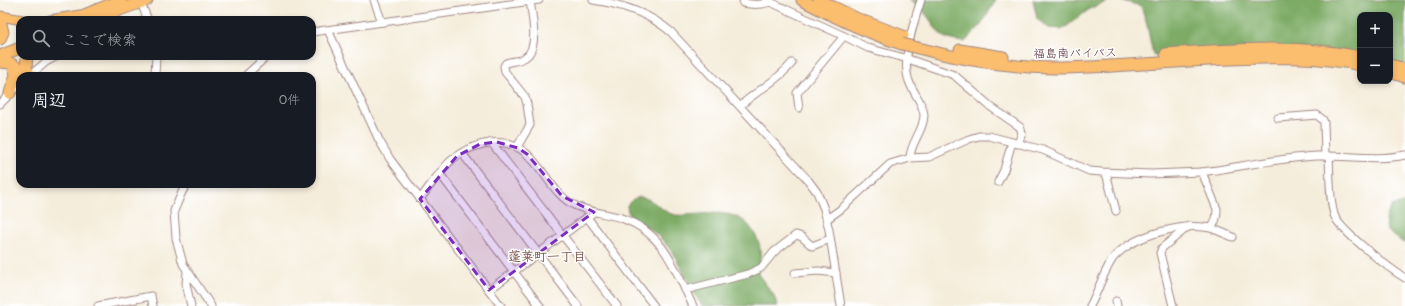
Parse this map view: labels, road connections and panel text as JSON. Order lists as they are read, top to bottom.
{
  "streets": {
    "highway": ["福島南バイパス"]
  },
  "districts": ["蓬莱町一丁目"],
  "page": {
    "map_buttons": ["+", "−"],
    "search": "ここで検索",
    "heading": ["周辺", "0件"]
  }
}
